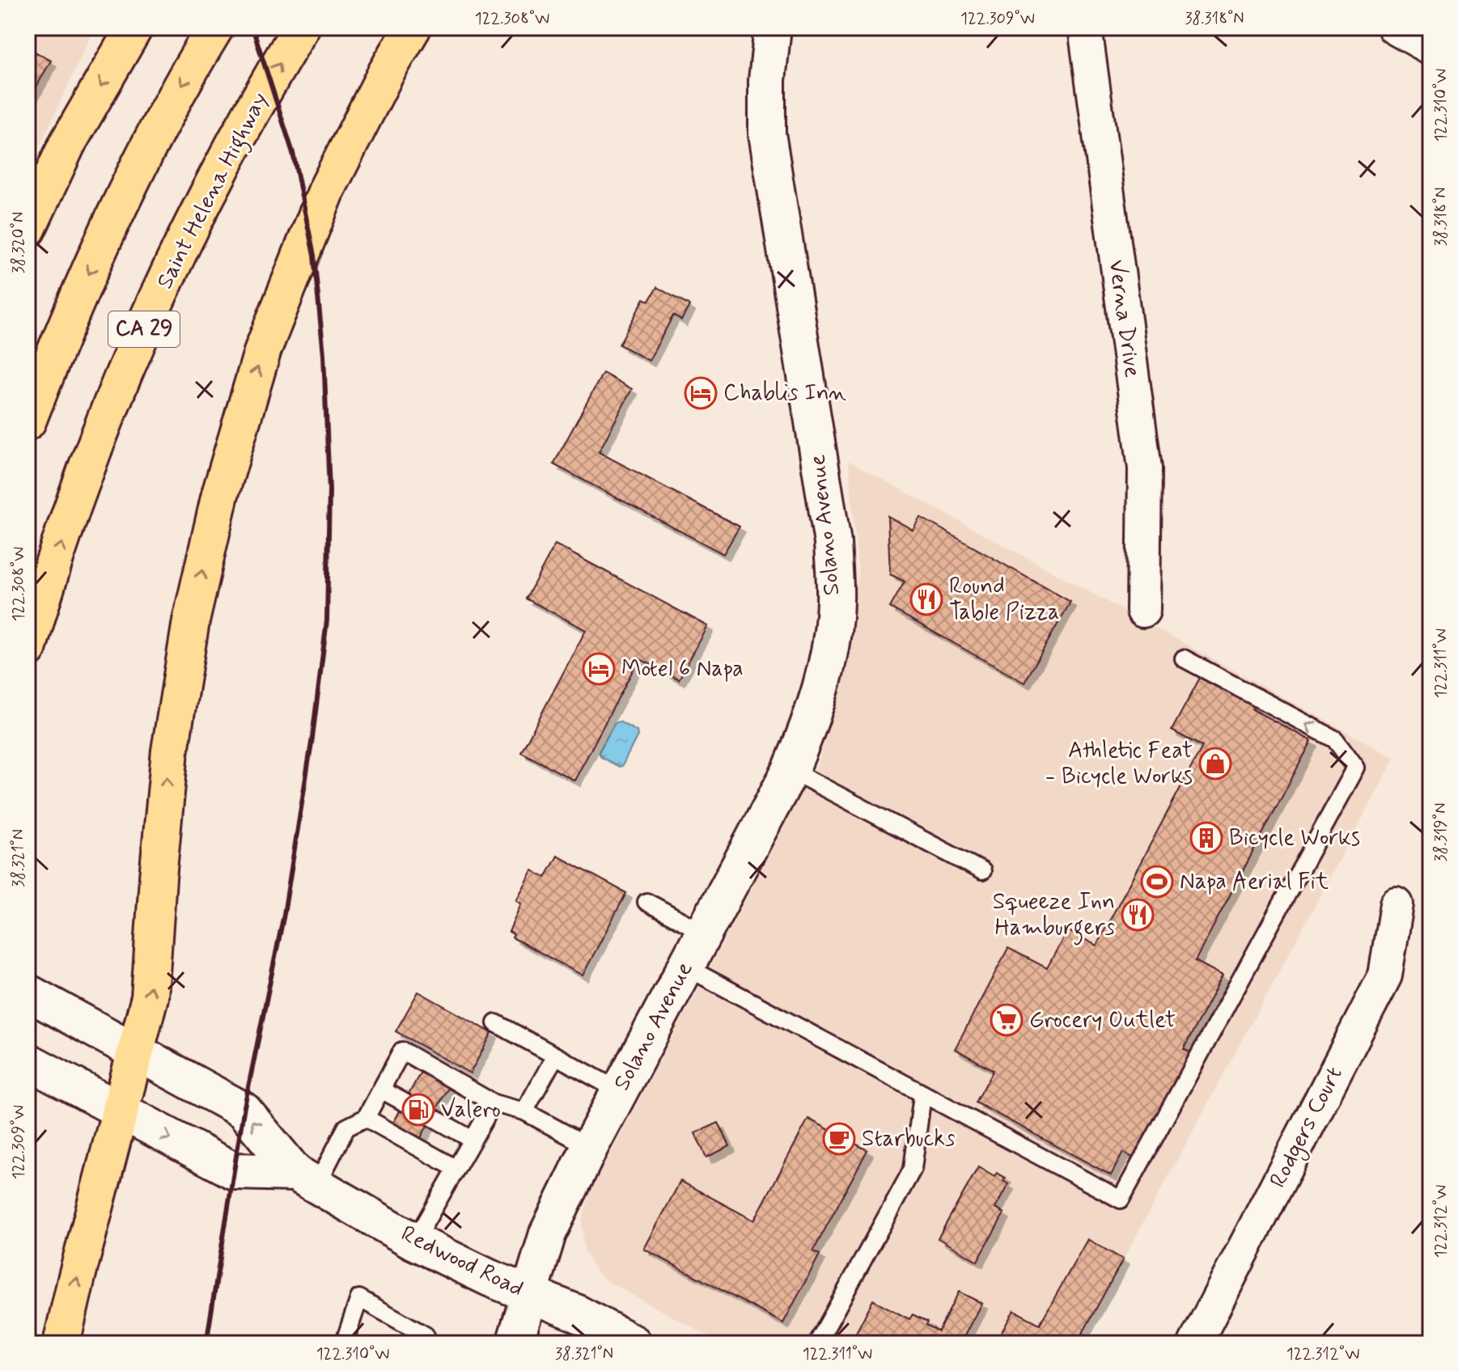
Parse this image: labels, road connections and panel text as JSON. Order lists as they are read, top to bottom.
{
  "streets": {
    "highway": ["Saint Helena Highway", "CA 29"],
    "street": [
      "Verna Drive",
      "Solano Avenue",
      "Rodgers Court",
      "Redwood Road"
    ]
  },
  "crossings": [
    ["Solano Avenue", "Redwood Road"]
  ],
  "places": {
    "hotel": ["Chablis Inn", "Motel 6 Napa"],
    "restaurant": ["Round Table Pizza", "Squeeze Inn Hamburgers"],
    "shop": ["Athletic Feat - Bicycle Works"],
    "building": ["Bicycle Works"],
    "sports": ["Napa Aerial Fit"],
    "supermarket": ["Grocery Outlet"],
    "fuel station": ["Valero"],
    "cafe": ["Starbucks"]
  },
  "coordinates": [
    "122.308°W",
    "122.309°W",
    "38.318°N",
    "122.310°W",
    "38.320°N",
    "122.311°W",
    "38.319°N",
    "38.321°N",
    "122.312°W"
  ]
}
